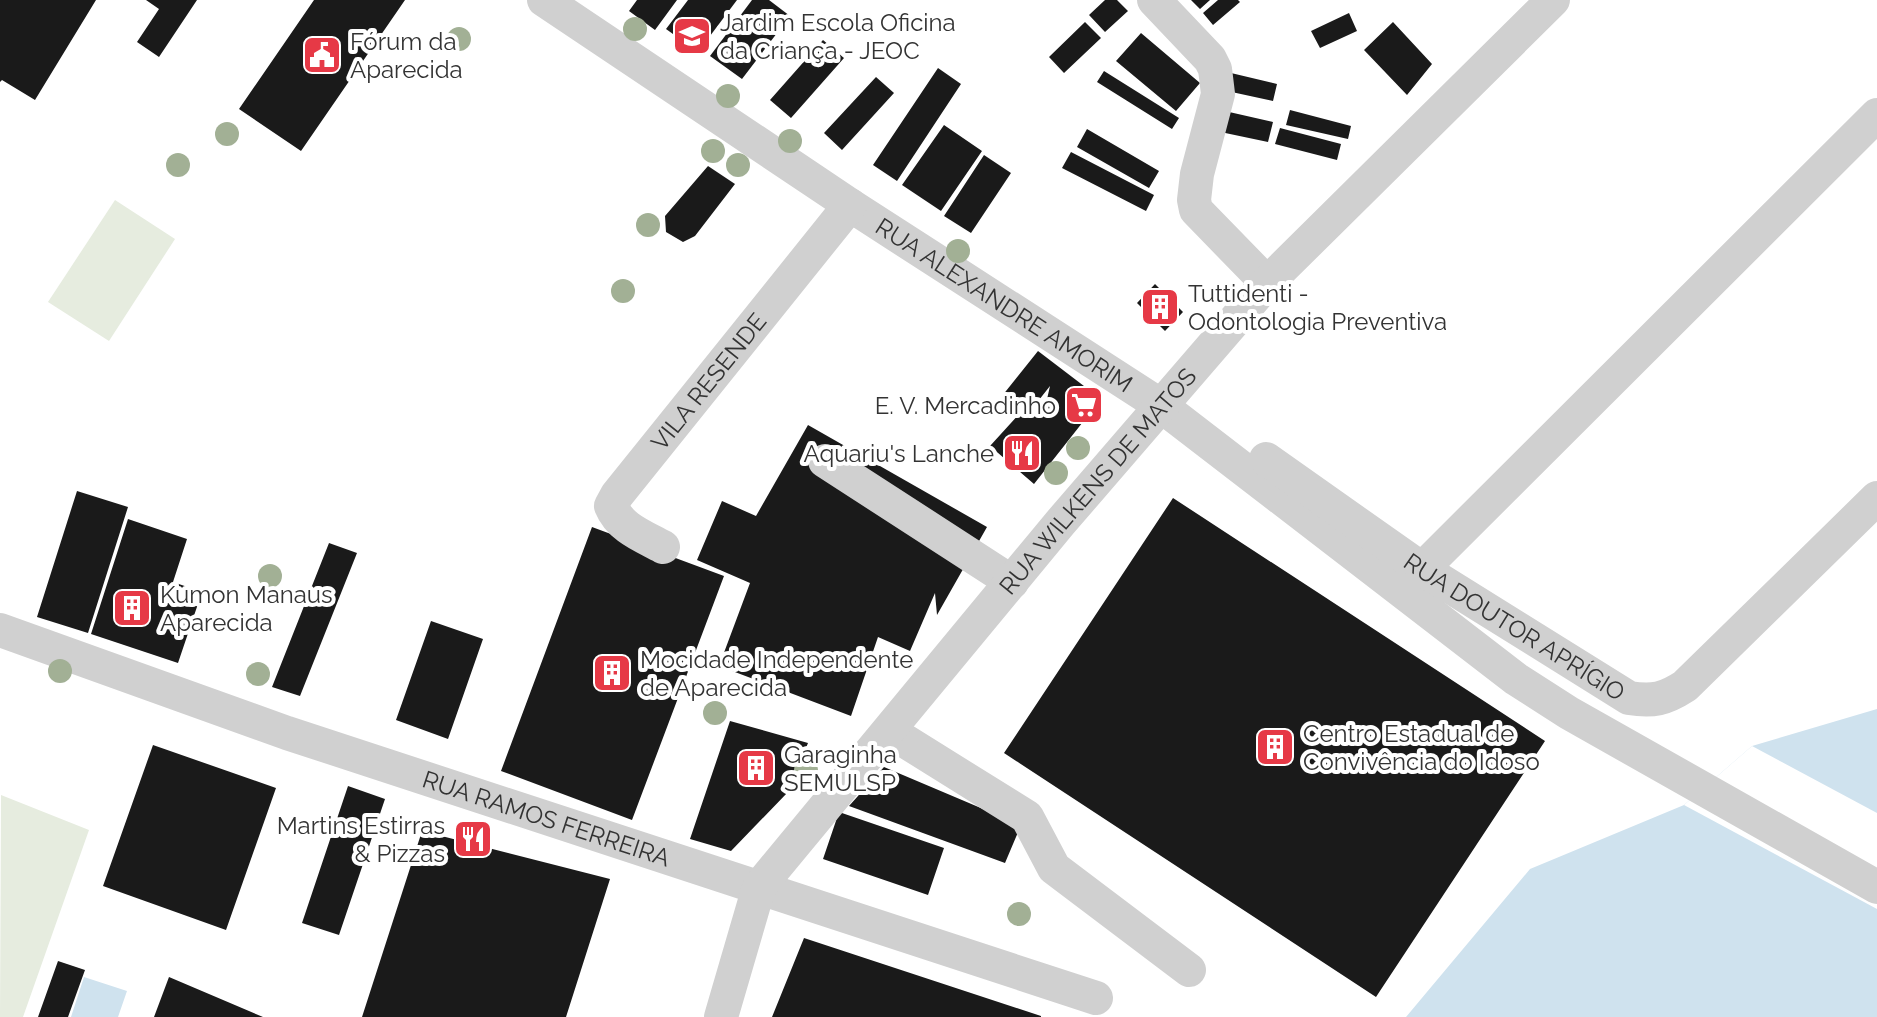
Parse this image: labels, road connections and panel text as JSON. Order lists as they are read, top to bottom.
{
  "streets": {
    "street": [
      "RUA ALEXANDRE AMORIM",
      "VILA RESENDE",
      "RUA WILKENS DE MATOS",
      "RUA DOUTOR APRÍGIO",
      "RUA RAMOS FERREIRA"
    ]
  },
  "crossings": [
    ["RUA ALEXANDRE AMORIM", "VILA RESENDE"],
    ["RUA ALEXANDRE AMORIM", "RUA WILKENS DE MATOS"],
    ["RUA ALEXANDRE AMORIM", "RUA DOUTOR APRÍGIO"],
    ["RUA WILKENS DE MATOS", "RUA DOUTOR APRÍGIO"],
    ["RUA WILKENS DE MATOS", "RUA RAMOS FERREIRA"]
  ],
  "places": {
    "school or university": ["Jardim Escola Oficina da Criança - JEOC"],
    "public building": ["Fórum da Aparecida"],
    "building": [
      "Tuttidenti - Odontologia Preventiva",
      "Kumon Manaus Aparecida",
      "Mocidade Independente de Aparecida",
      "Centro Estadual de Convivência do Idoso",
      "Garaginha SEMULSP"
    ],
    "supermarket": ["E. V. Mercadinho"],
    "restaurant": ["Aquariu's Lanche", "Martins Estirras & Pizzas"]
  }
}
